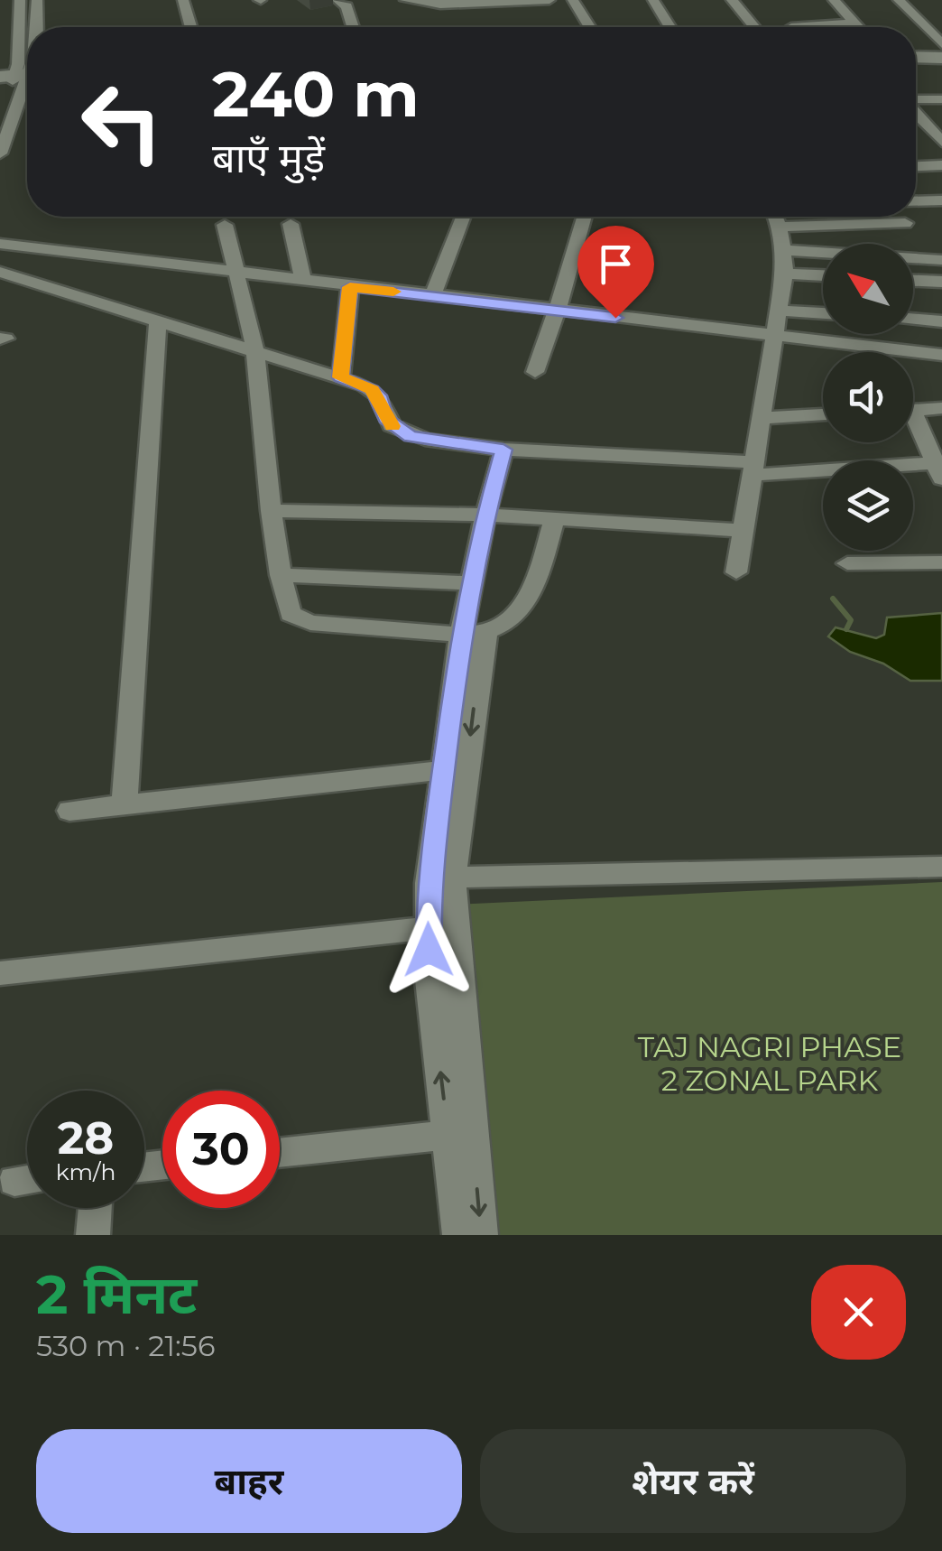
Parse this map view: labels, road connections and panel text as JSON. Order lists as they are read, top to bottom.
{
  "parks": ["TAJ NAGRI PHASE 2 ZONAL PARK"],
  "north": "top left",
  "page": {
    "turn": ["240 m", "बाएँ मुड़ें"],
    "speed": "28 km/h",
    "limit": "30",
    "heading": ["2 मिनट", "530 m · 21:56"],
    "buttons": ["बाहर", "शेयर करें"]
  }
}
